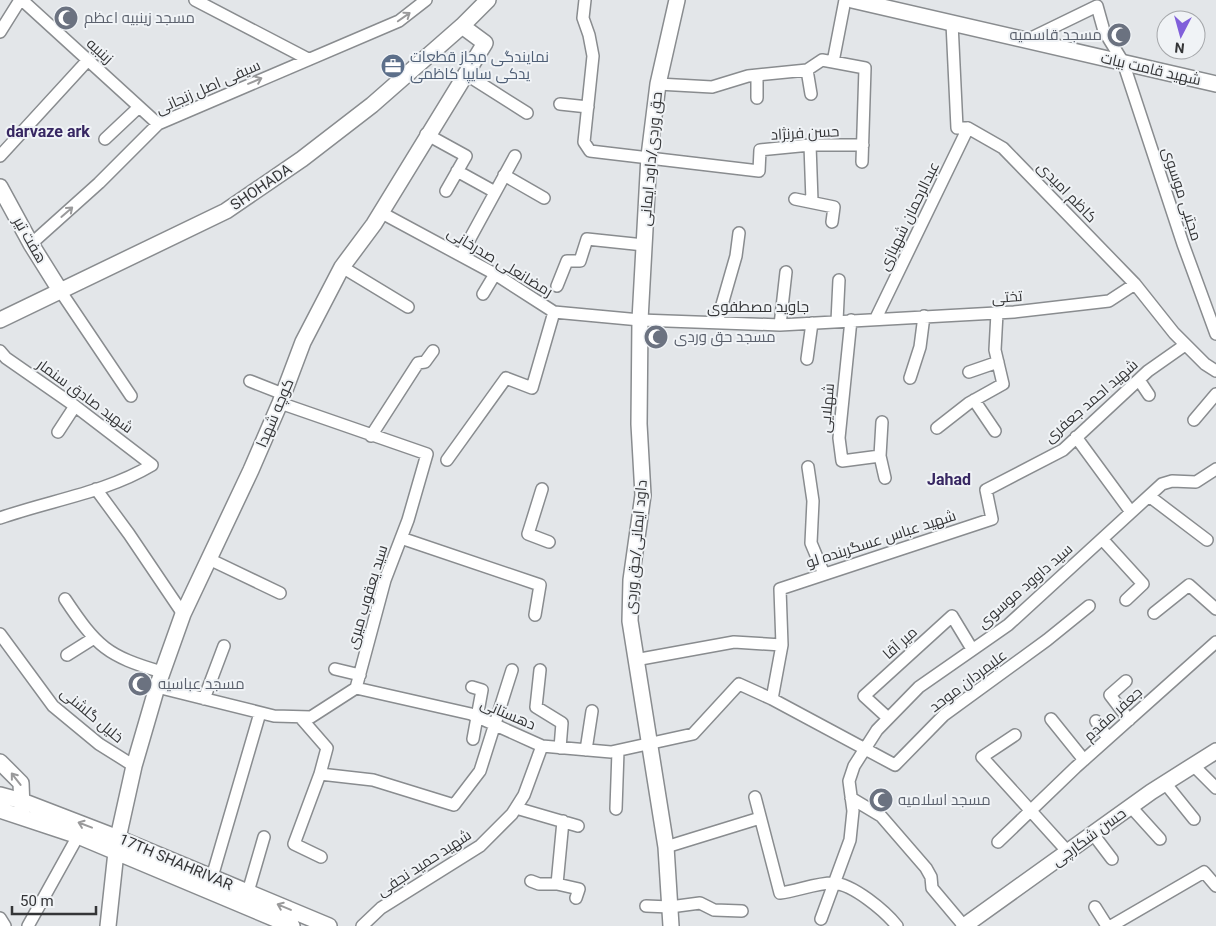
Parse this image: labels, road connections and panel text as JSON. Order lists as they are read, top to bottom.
{
  "streets": {
    "street": [
      "زینبیه",
      "شهید قامت بیات",
      "سیفی اصل زنجانی",
      "حسن فرنژاد",
      "حق وردی/داود ایمانی",
      "SHOHADA",
      "کاظم امیدی",
      "مجتبی موسوی",
      "عبدالرحمان شهبازی",
      "هفت تیر",
      "رمضانعلی صدرخانی",
      "تختی",
      "جاوید مصطفوی",
      "شهید صادق سنمار",
      "شهید احمد جعفری",
      "شهلایی",
      "کوچه شهدا",
      "شهید عباس عسگربنده لو",
      "داود ایمانی/حق وردی",
      "سید داوود موسوی",
      "سید یعقوب میری",
      "میر آقا",
      "علیمردان موحد",
      "دهستانی",
      "جعفر مقدم",
      "خلیل گلشنی",
      "حسن شکارچی",
      "17TH SHAHRIVAR",
      "شهید حمید نجفی"
    ]
  },
  "crossings": [
    ["زینبیه", "سیفی اصل زنجانی"],
    ["شهید قامت بیات", "کاظم امیدی"],
    ["شهید قامت بیات", "مجتبی موسوی"],
    ["سیفی اصل زنجانی", "هفت تیر"],
    ["حسن فرنژاد", "حق وردی/داود ایمانی"],
    ["حق وردی/داود ایمانی", "رمضانعلی صدرخانی"],
    ["حق وردی/داود ایمانی", "جاوید مصطفوی"],
    ["حق وردی/داود ایمانی", "داود ایمانی/حق وردی"],
    ["SHOHADA", "هفت تیر"],
    ["SHOHADA", "کوچه شهدا"],
    ["کاظم امیدی", "عبدالرحمان شهبازی"],
    ["کاظم امیدی", "تختی"],
    ["کاظم امیدی", "شهید احمد جعفری"],
    ["عبدالرحمان شهبازی", "تختی"],
    ["عبدالرحمان شهبازی", "جاوید مصطفوی"],
    ["رمضانعلی صدرخانی", "جاوید مصطفوی"],
    ["رمضانعلی صدرخانی", "کوچه شهدا"],
    ["رمضانعلی صدرخانی", "داود ایمانی/حق وردی"],
    ["تختی", "جاوید مصطفوی"],
    ["جاوید مصطفوی", "شهلایی"],
    ["جاوید مصطفوی", "داود ایمانی/حق وردی"],
    ["شهید احمد جعفری", "شهید عباس عسگربنده لو"],
    ["کوچه شهدا", "خلیل گلشنی"],
    ["کوچه شهدا", "17TH SHAHRIVAR"],
    ["داود ایمانی/حق وردی", "دهستانی"],
    ["سید داوود موسوی", "میر آقا"],
    ["سید داوود موسوی", "علیمردان موحد"],
    ["سید یعقوب میری", "دهستانی"],
    ["دهستانی", "شهید حمید نجفی"]
  ],
  "districts": ["darvaze ark", "Jahad"],
  "places": {
    "mosque": [
      "مسجد زینبیه اعظم",
      "مسجد قاسمیه",
      "مسجد حق وردی",
      "مسجد عباسیه",
      "مسجد اسلامیه"
    ],
    "office": ["نمایندگی مجاز قطعات یدکی سایپا کاظمی"]
  },
  "scale_bar": "50 m",
  "north": "bottom"
}
